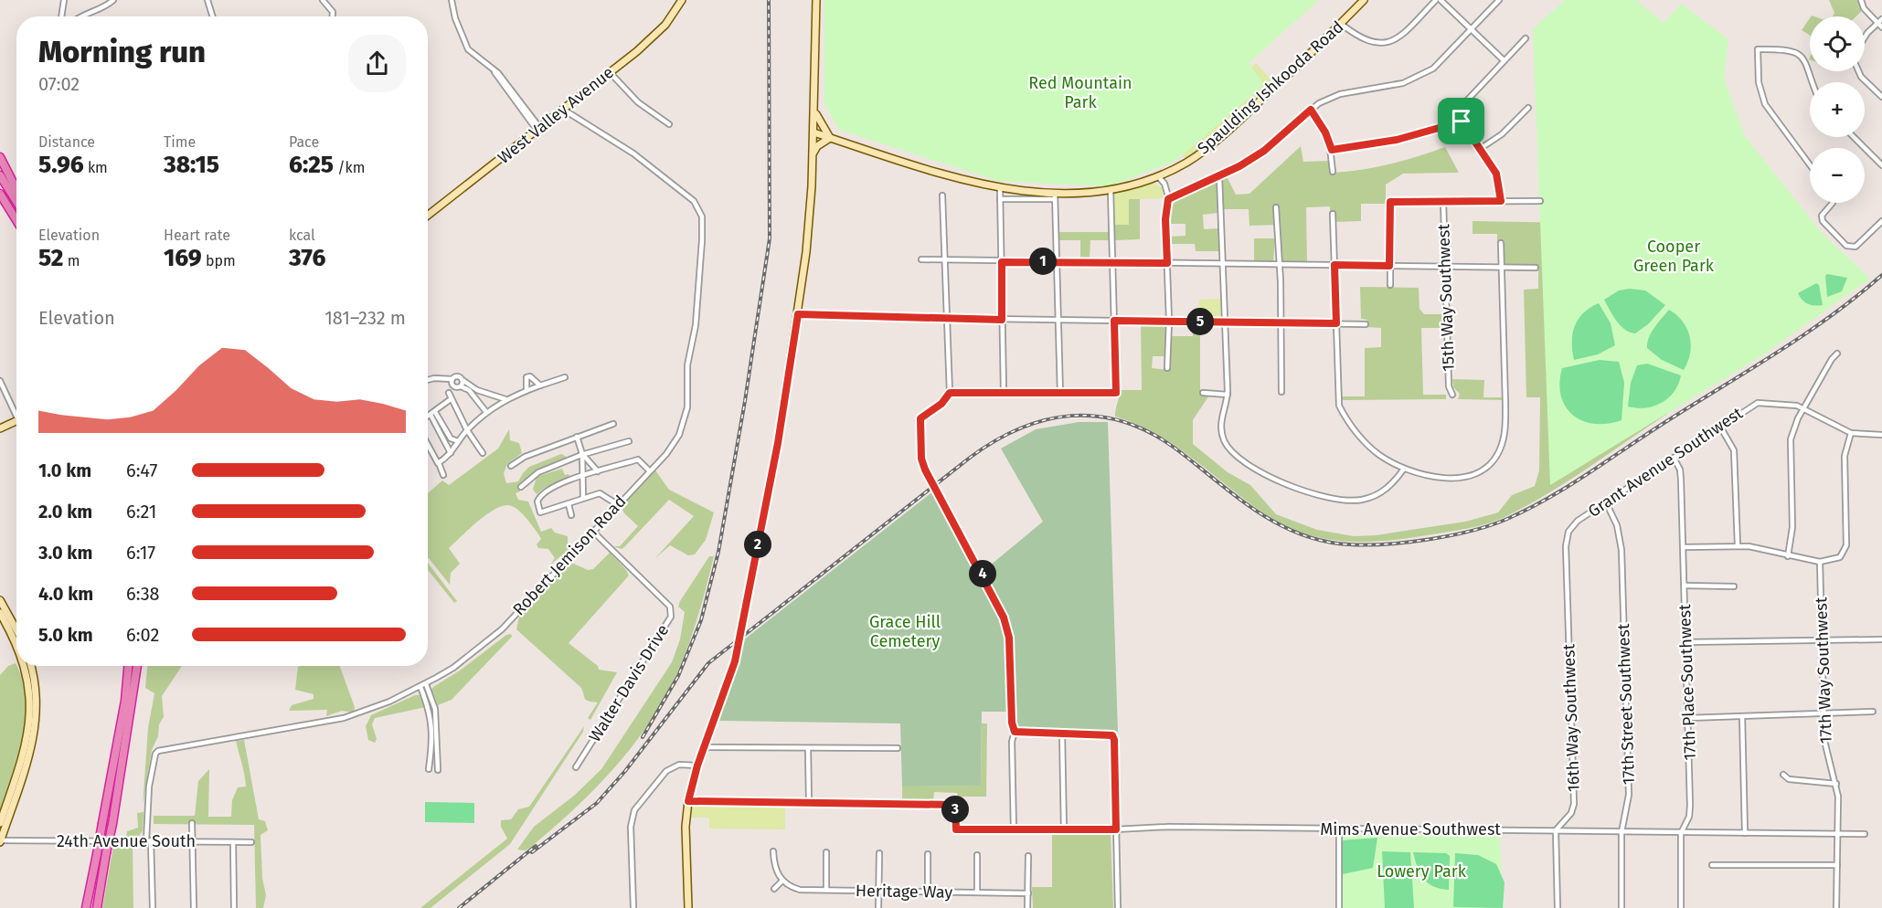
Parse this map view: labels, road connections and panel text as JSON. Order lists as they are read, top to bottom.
{
  "streets": {
    "main road": ["Spaulding Ishkooda Road", "West Valley Avenue"],
    "street": [
      "15th Way Southwest",
      "Grant Avenue Southwest",
      "Robert Jemison Road",
      "17th Way Southwest",
      "17th Place Southwest",
      "Walter Davis Drive",
      "17th Street Southwest",
      "16th Way Southwest",
      "Mims Avenue Southwest",
      "24th Avenue South",
      "Heritage Way"
    ]
  },
  "crossings": [
    ["West Valley Avenue", "Robert Jemison Road"],
    ["Grant Avenue Southwest", "17th Place Southwest"],
    ["Grant Avenue Southwest", "17th Street Southwest"],
    ["Grant Avenue Southwest", "16th Way Southwest"],
    ["Robert Jemison Road", "Walter Davis Drive"],
    ["Robert Jemison Road", "24th Avenue South"],
    ["17th Way Southwest", "Mims Avenue Southwest"],
    ["17th Place Southwest", "Mims Avenue Southwest"],
    ["17th Street Southwest", "Mims Avenue Southwest"],
    ["16th Way Southwest", "Mims Avenue Southwest"]
  ],
  "parks": [
    "Red Mountain Park",
    "Cooper Green Park",
    "Grace Hill Cemetery",
    "Lowery Park"
  ],
  "page": {
    "map_buttons": ["+", "−"],
    "heading": ["Morning run", "07:02"],
    "stats": [
      ["Distance", "5.96 km"],
      ["Time", "38:15"],
      ["Pace", "6:25 /km"],
      ["Elevation", "52 m"],
      ["Heart rate", "169 bpm"],
      ["kcal", "376"]
    ],
    "pins": [
      "1",
      "5",
      "2",
      "4",
      "3"
    ],
    "chart": ["Elevation", "181–232 m"],
    "list": [
      {
        "name": "1.0 km",
        "note": "6:47"
      },
      {
        "name": "2.0 km",
        "note": "6:21"
      },
      {
        "name": "3.0 km",
        "note": "6:17"
      },
      {
        "name": "4.0 km",
        "note": "6:38"
      },
      {
        "name": "5.0 km",
        "note": "6:02"
      }
    ]
  }
}
